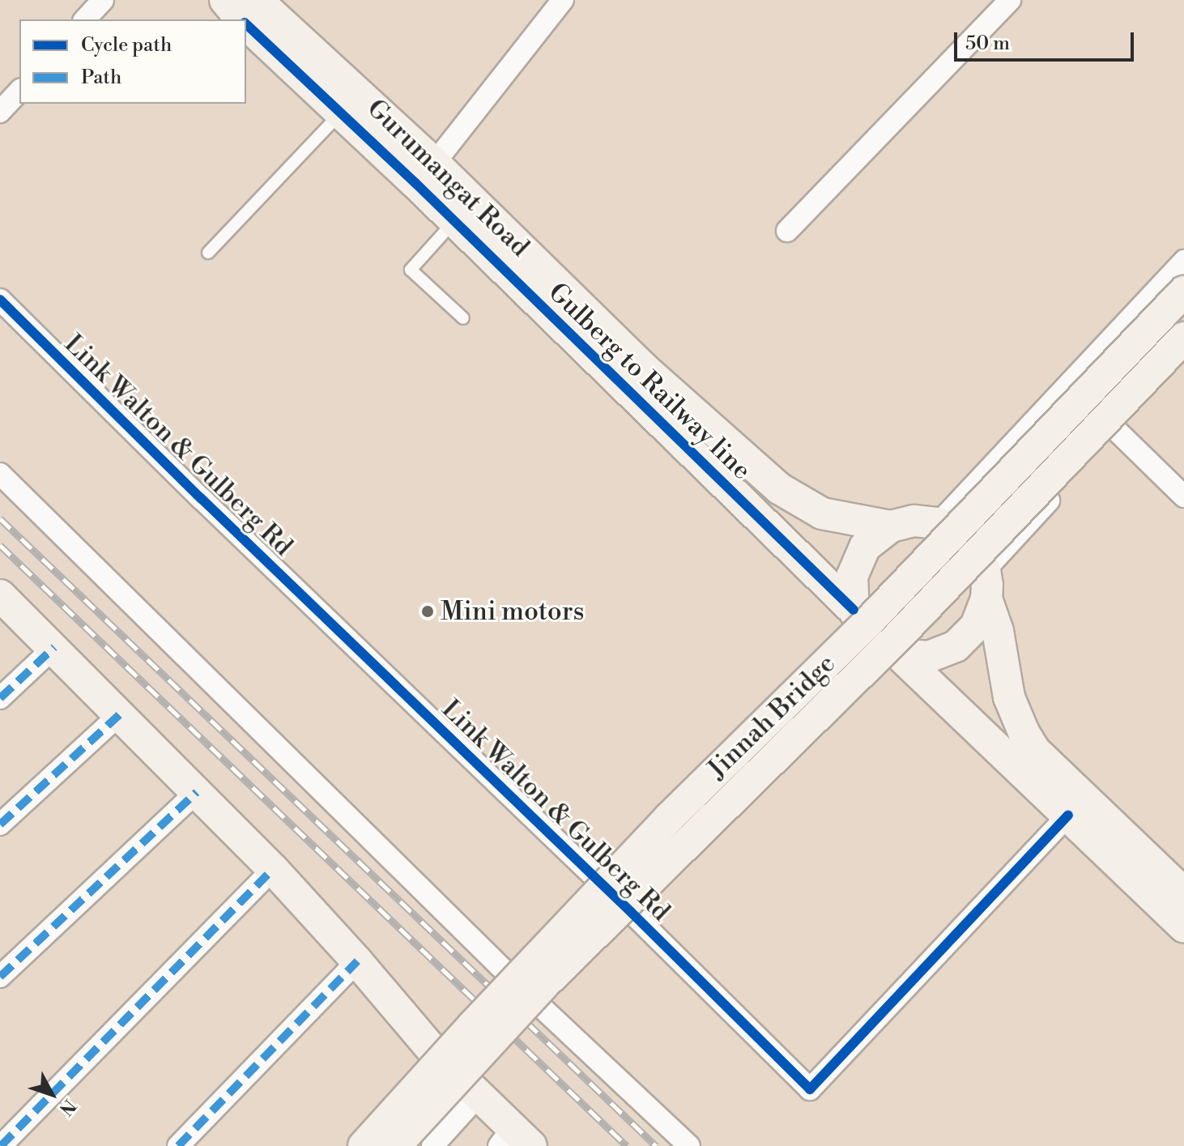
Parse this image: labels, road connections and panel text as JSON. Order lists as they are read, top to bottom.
{
  "streets": {
    "main road": ["Gurumangat Road", "Gulberg to Railway line", "Jinnah Bridge"],
    "street": ["Link Walton & Gulberg Rd"]
  },
  "crossings": [
    ["Gurumangat Road", "Gulberg to Railway line"]
  ],
  "places": ["Mini motors"],
  "legend": ["Cycle path", "Path"],
  "scale_bar": "50 m",
  "north": "bottom right"
}
